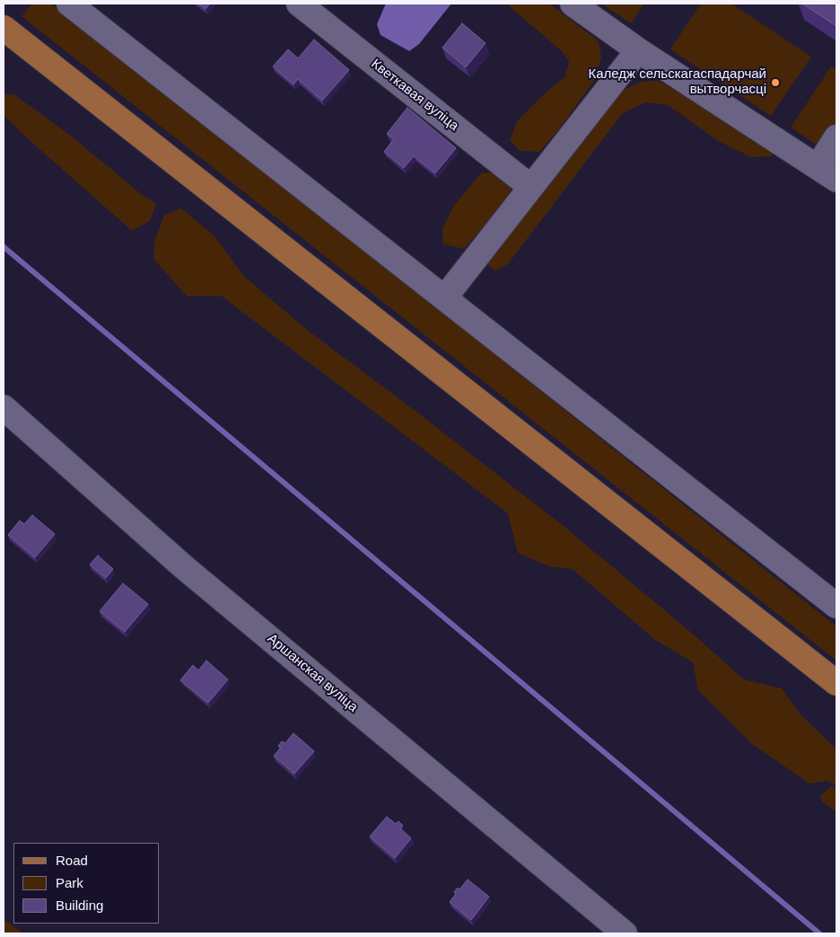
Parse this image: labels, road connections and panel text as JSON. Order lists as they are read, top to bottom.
{
  "streets": {
    "street": ["Кветкавая вуліца", "Аршанская вуліца"]
  },
  "places": ["Каледж сельскагаспадарчай вытворчасці"],
  "legend": ["Road", "Park", "Building"]
}
